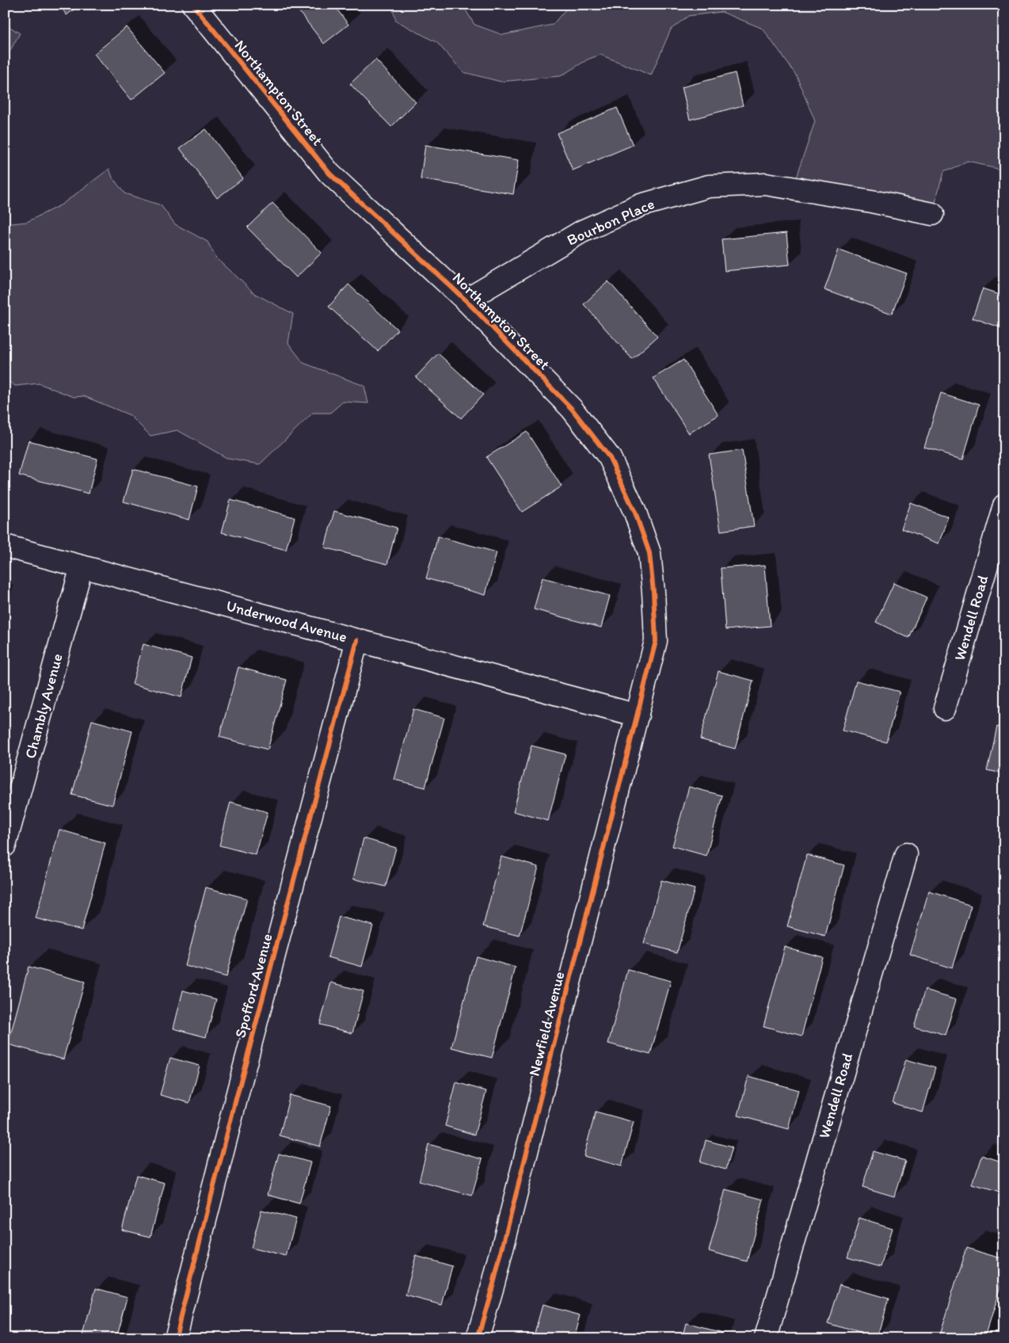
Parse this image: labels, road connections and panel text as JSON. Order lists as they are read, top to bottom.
{
  "streets": {
    "street": [
      "Northampton Street",
      "Bourbon Place",
      "Wendell Road",
      "Underwood Avenue",
      "Chambly Avenue",
      "Spofford Avenue",
      "Newfield Avenue"
    ]
  },
  "crossings": [
    ["Northampton Street", "Bourbon Place"],
    ["Northampton Street", "Underwood Avenue"],
    ["Northampton Street", "Newfield Avenue"],
    ["Underwood Avenue", "Chambly Avenue"],
    ["Underwood Avenue", "Spofford Avenue"],
    ["Underwood Avenue", "Newfield Avenue"]
  ]
}
